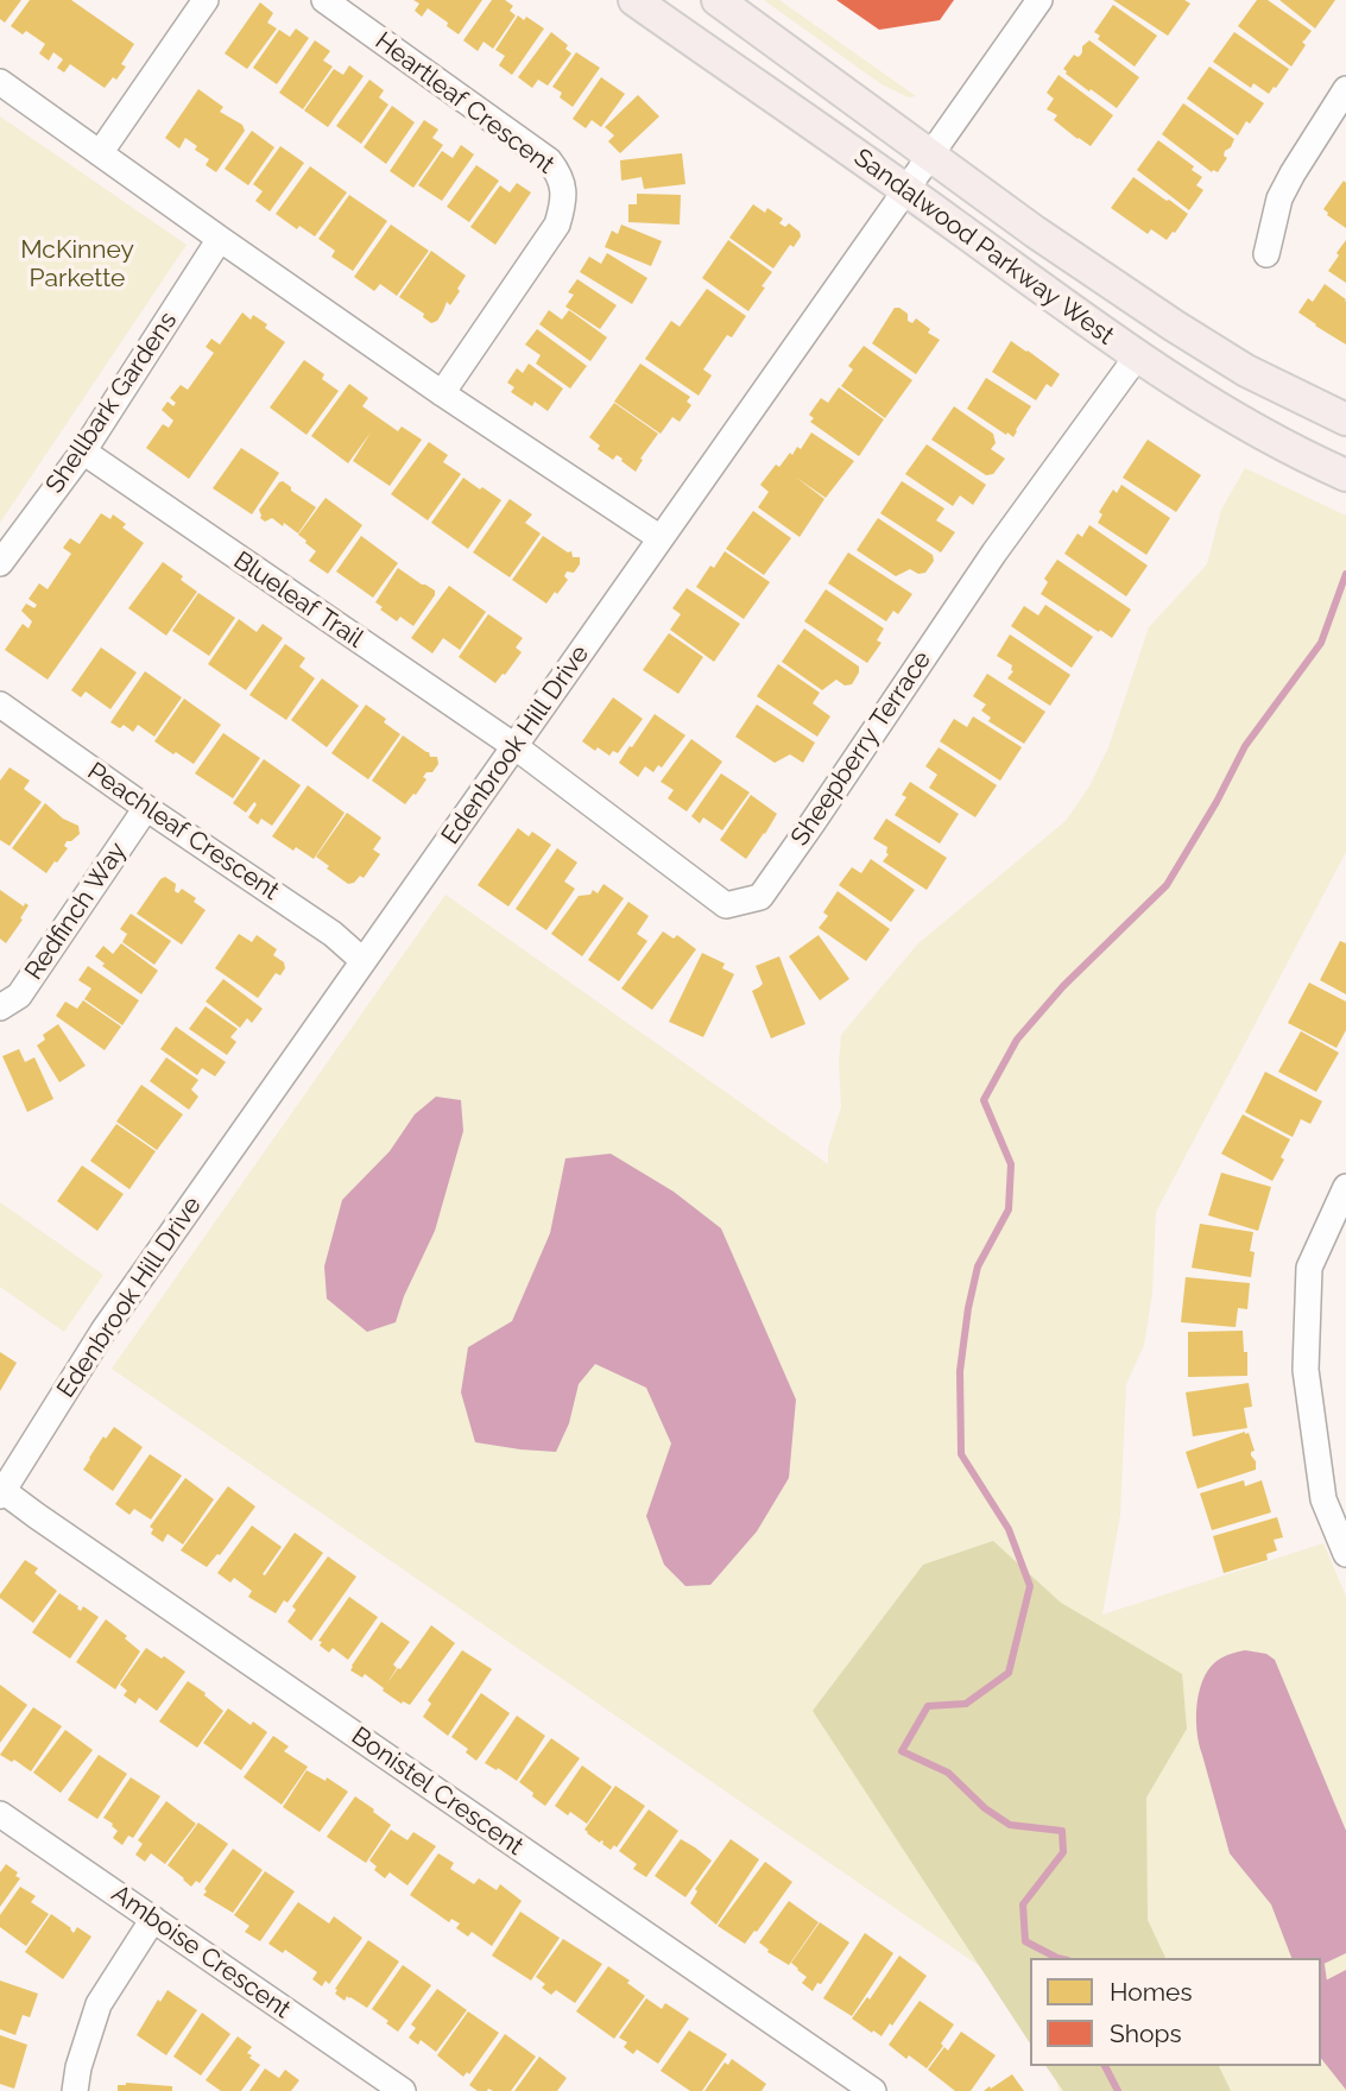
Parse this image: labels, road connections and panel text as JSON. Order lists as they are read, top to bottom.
{
  "streets": {
    "main road": ["Sandalwood Parkway West"],
    "street": [
      "Heartleaf Crescent",
      "Shellbark Gardens",
      "Blueleaf Trail",
      "Edenbrook Hill Drive",
      "Sheepberry Terrace",
      "Peachleaf Crescent",
      "Redfinch Way",
      "Bonistel Crescent",
      "Amboise Crescent"
    ]
  },
  "crossings": [
    ["Sandalwood Parkway West", "Edenbrook Hill Drive"],
    ["Sandalwood Parkway West", "Sheepberry Terrace"],
    ["Shellbark Gardens", "Blueleaf Trail"],
    ["Blueleaf Trail", "Edenbrook Hill Drive"],
    ["Blueleaf Trail", "Sheepberry Terrace"],
    ["Edenbrook Hill Drive", "Sheepberry Terrace"],
    ["Edenbrook Hill Drive", "Peachleaf Crescent"],
    ["Edenbrook Hill Drive", "Bonistel Crescent"],
    ["Peachleaf Crescent", "Redfinch Way"]
  ],
  "parks": ["McKinney Parkette"],
  "legend": ["Homes", "Shops"]
}
